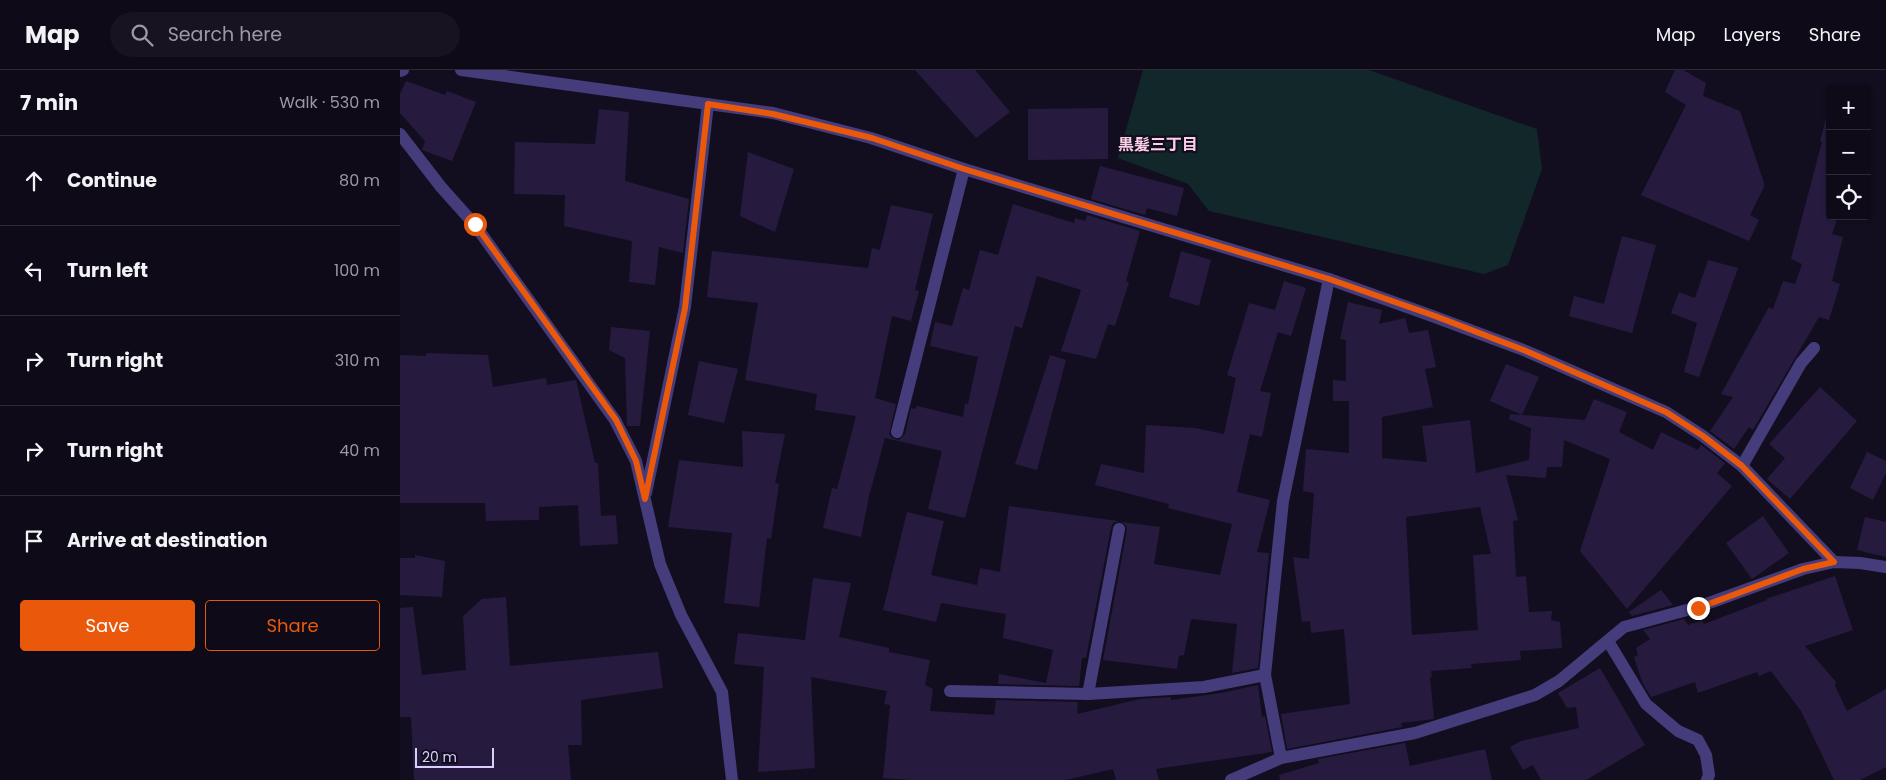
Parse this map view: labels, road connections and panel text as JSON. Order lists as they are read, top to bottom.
{
  "districts": ["黒髪三丁目"],
  "scale_bar": "20 m",
  "page": {
    "header": "Map",
    "search": "Search here",
    "nav": ["Map", "Layers", "Share"],
    "heading": ["7 min", "Walk · 530 m"],
    "map_buttons": ["+", "−"],
    "list": [
      ["Continue", "80 m"],
      ["Turn left", "100 m"],
      ["Turn right", "310 m"],
      ["Turn right", "40 m"],
      "Arrive at destination"
    ],
    "buttons": ["Save", "Share"],
    "scale": "20 m"
  }
}
